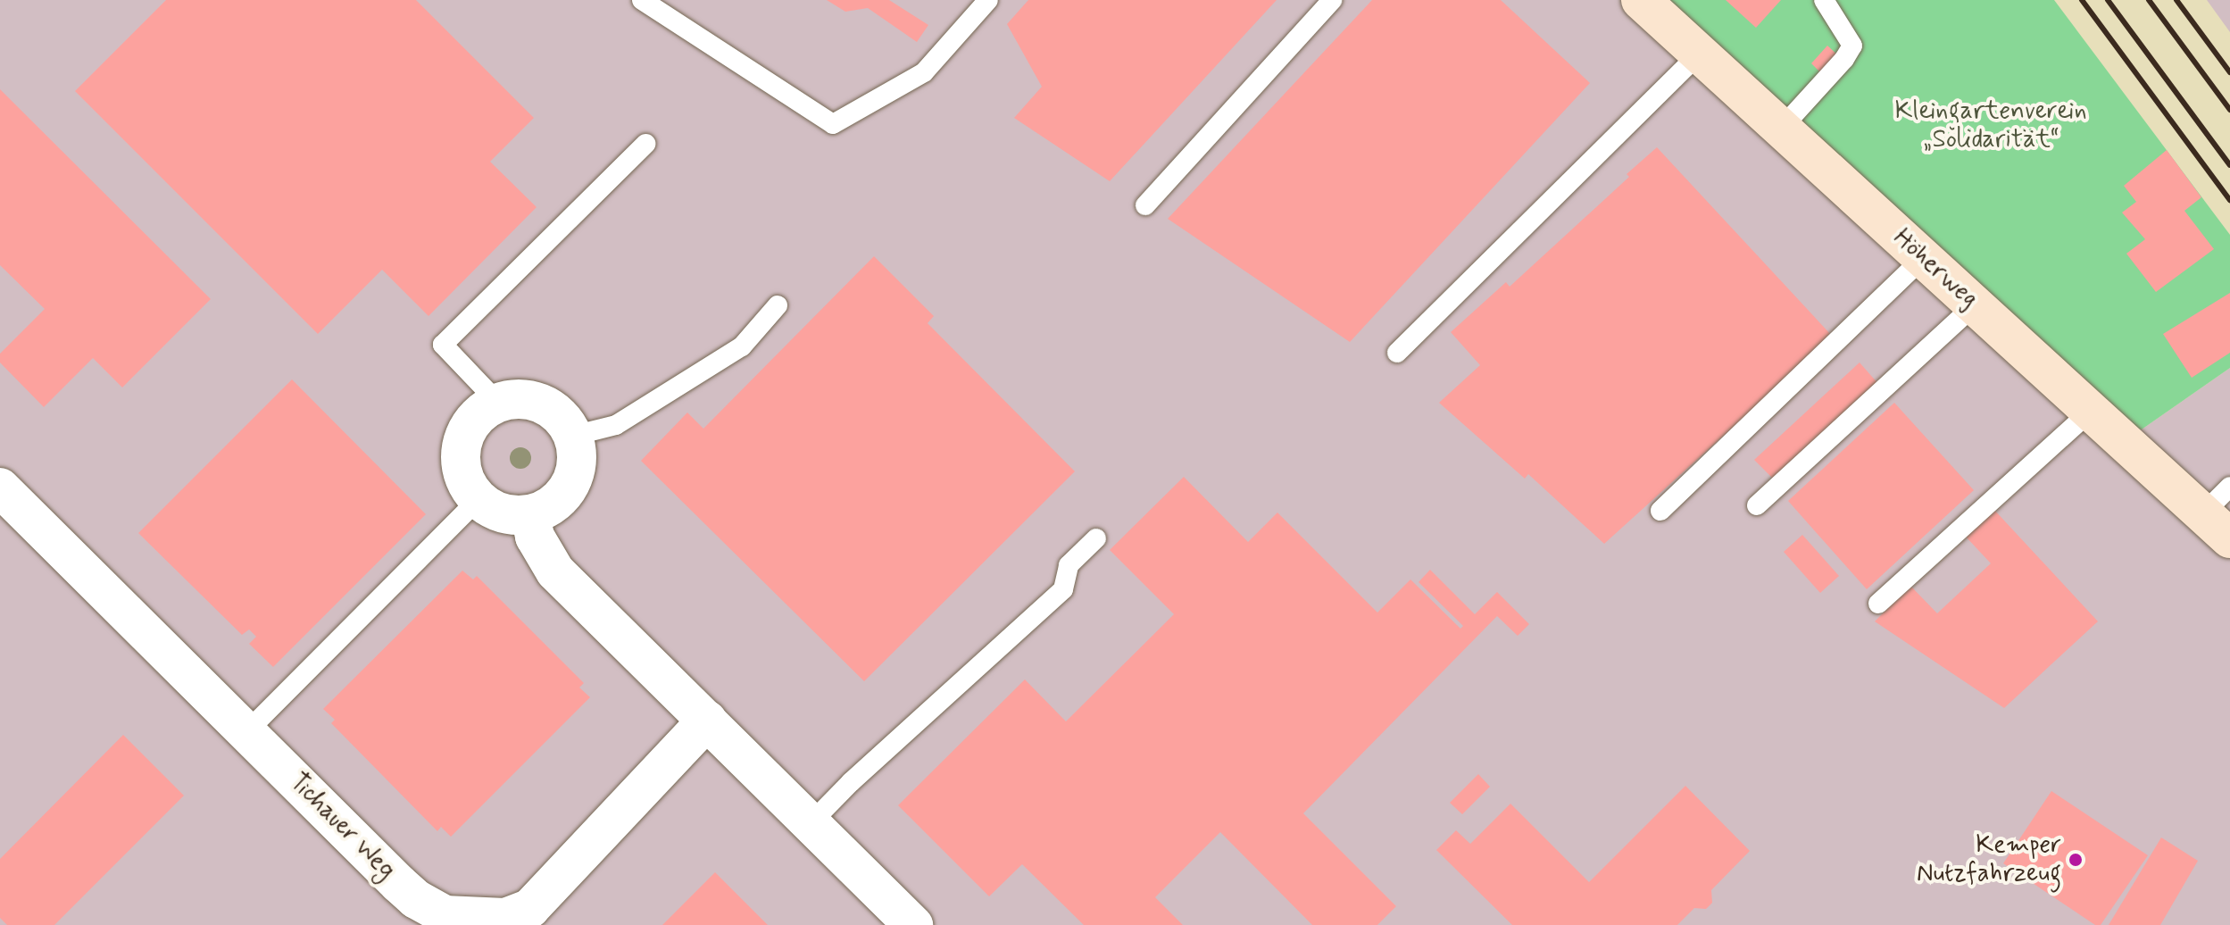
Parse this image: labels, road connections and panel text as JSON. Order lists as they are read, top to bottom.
{
  "streets": {
    "street": ["Höherweg", "Tichauer Weg"]
  },
  "parks": ["Kleingartenverein „Solidarität“"],
  "places": ["Kemper Nutzfahrzeug"]
}
